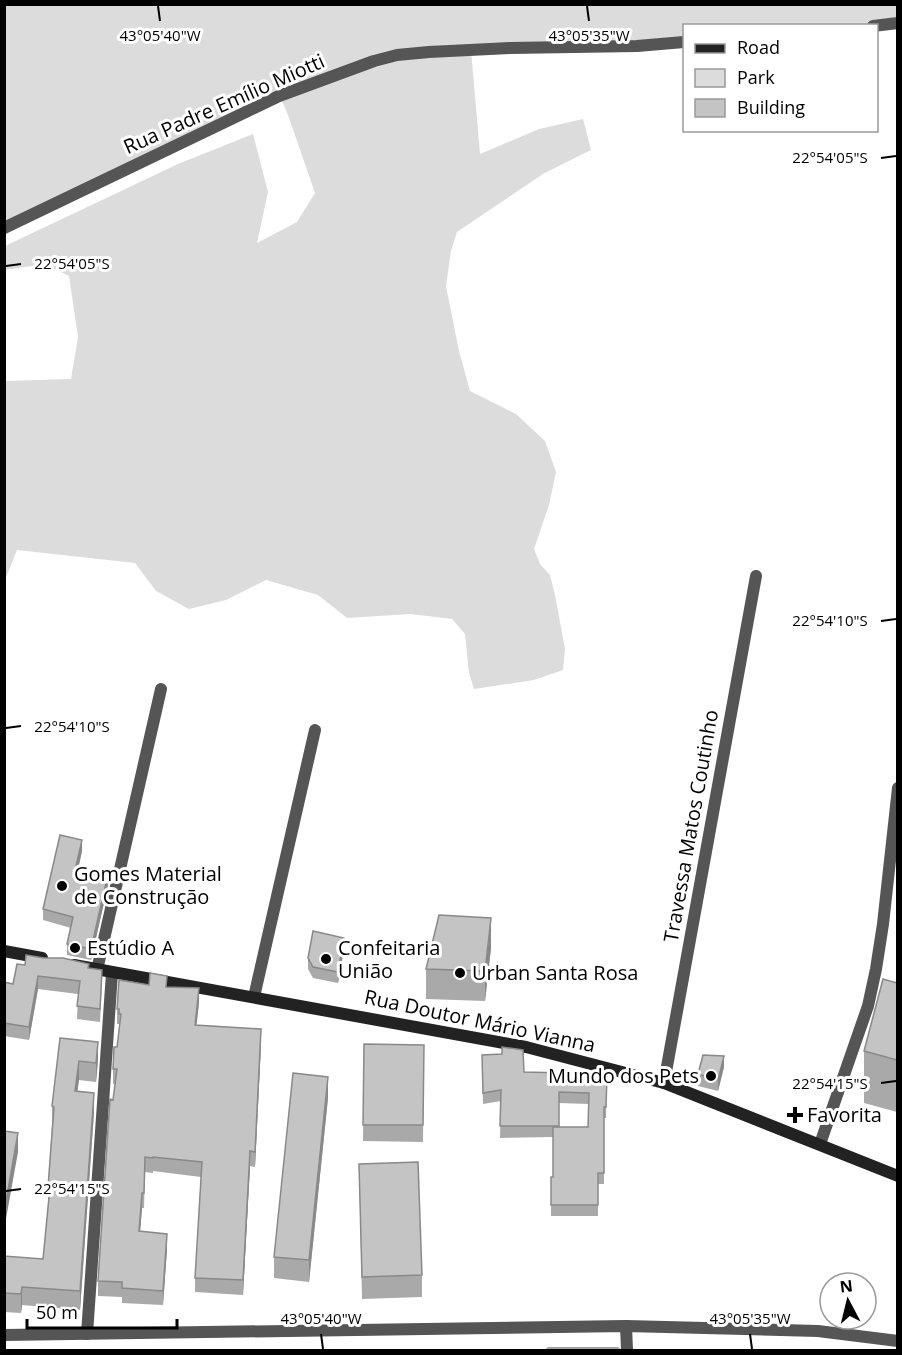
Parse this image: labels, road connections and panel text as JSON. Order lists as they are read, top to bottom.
{
  "streets": {
    "main road": ["Rua Doutor Mário Vianna"],
    "street": ["Rua Padre Emílio Miotti", "Travessa Matos Coutinho"]
  },
  "crossings": [
    ["Travessa Matos Coutinho", "Rua Doutor Mário Vianna"]
  ],
  "places": {
    "other": [
      "Gomes Material de Construção",
      "Estúdio A",
      "Confeitaria União",
      "Urban Santa Rosa",
      "Mundo dos Pets"
    ],
    "health": ["Favorita"]
  },
  "legend": ["Road", "Park", "Building"],
  "scale_bar": "50 m",
  "north": "top",
  "coordinates": [
    "43°05'40\"W",
    "43°05'35\"W",
    "22°54'05\"S",
    "22°54'10\"S",
    "22°54'15\"S"
  ]
}
